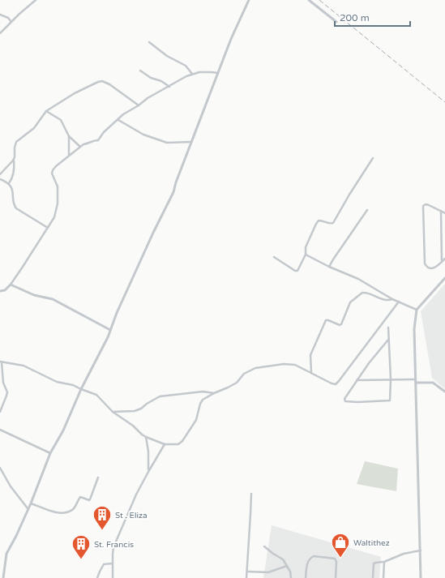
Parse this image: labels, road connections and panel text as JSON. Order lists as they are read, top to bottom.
{
  "places": {
    "building": ["St . Eliza", "St. Francis"],
    "shop": ["Waltithez"]
  },
  "scale_bar": "200 m"
}
